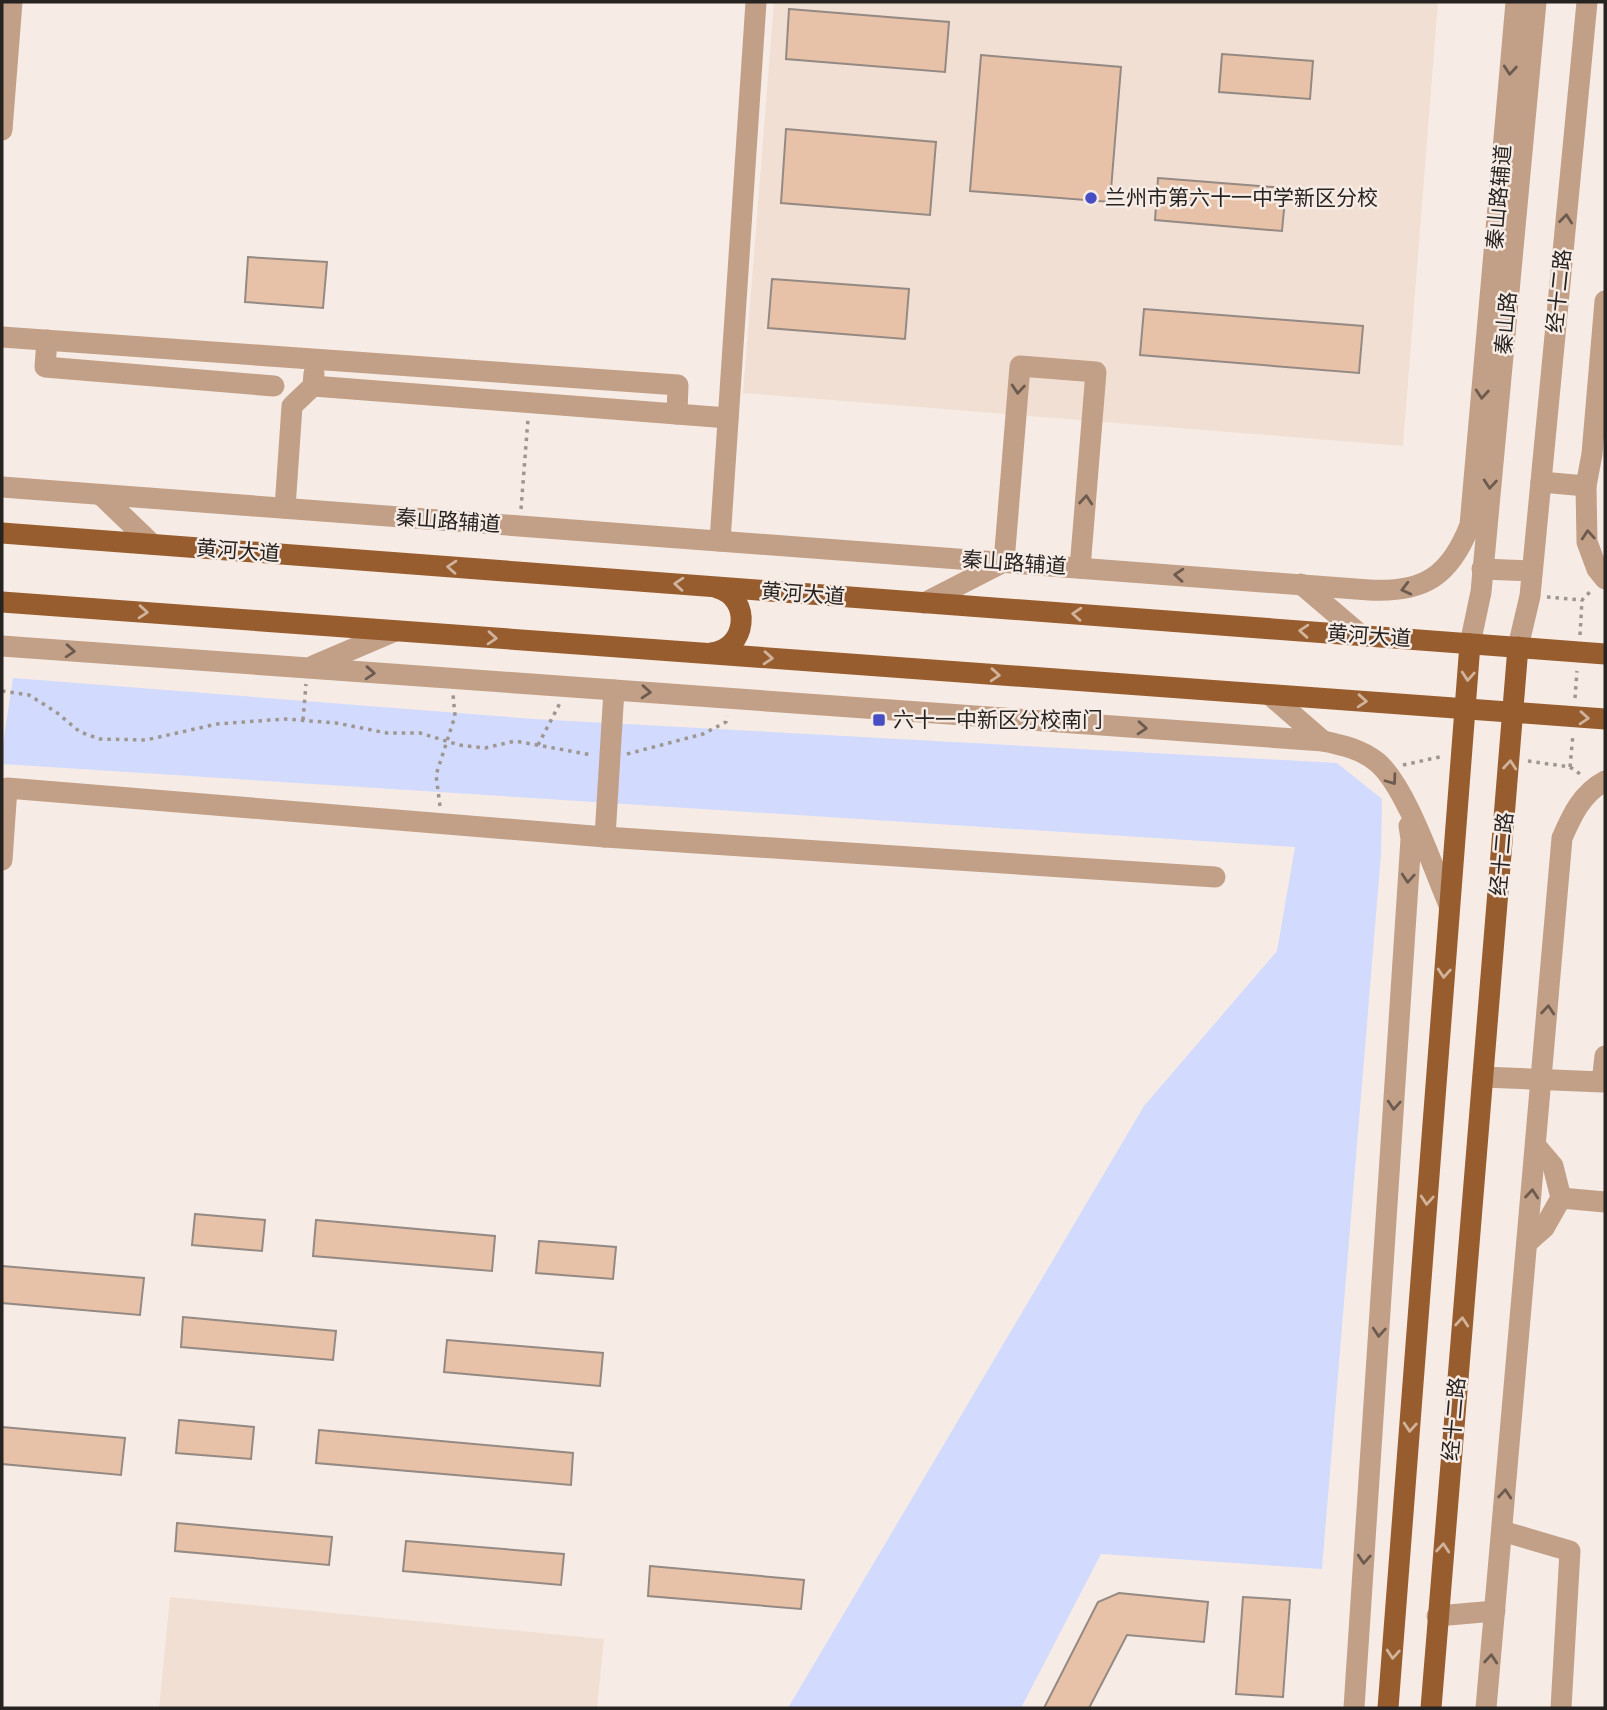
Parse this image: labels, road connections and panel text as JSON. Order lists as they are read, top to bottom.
{
  "streets": {
    "main road": ["经十二路", "黄河大道"],
    "street": ["秦山路辅道", "秦山路"]
  },
  "crossings": [
    ["经十二路", "黄河大道"],
    ["秦山路", "黄河大道"]
  ],
  "places": {
    "other": ["兰州市第六十一中学新区分校"],
    "transit": ["六十一中新区分校南门"]
  }
}
